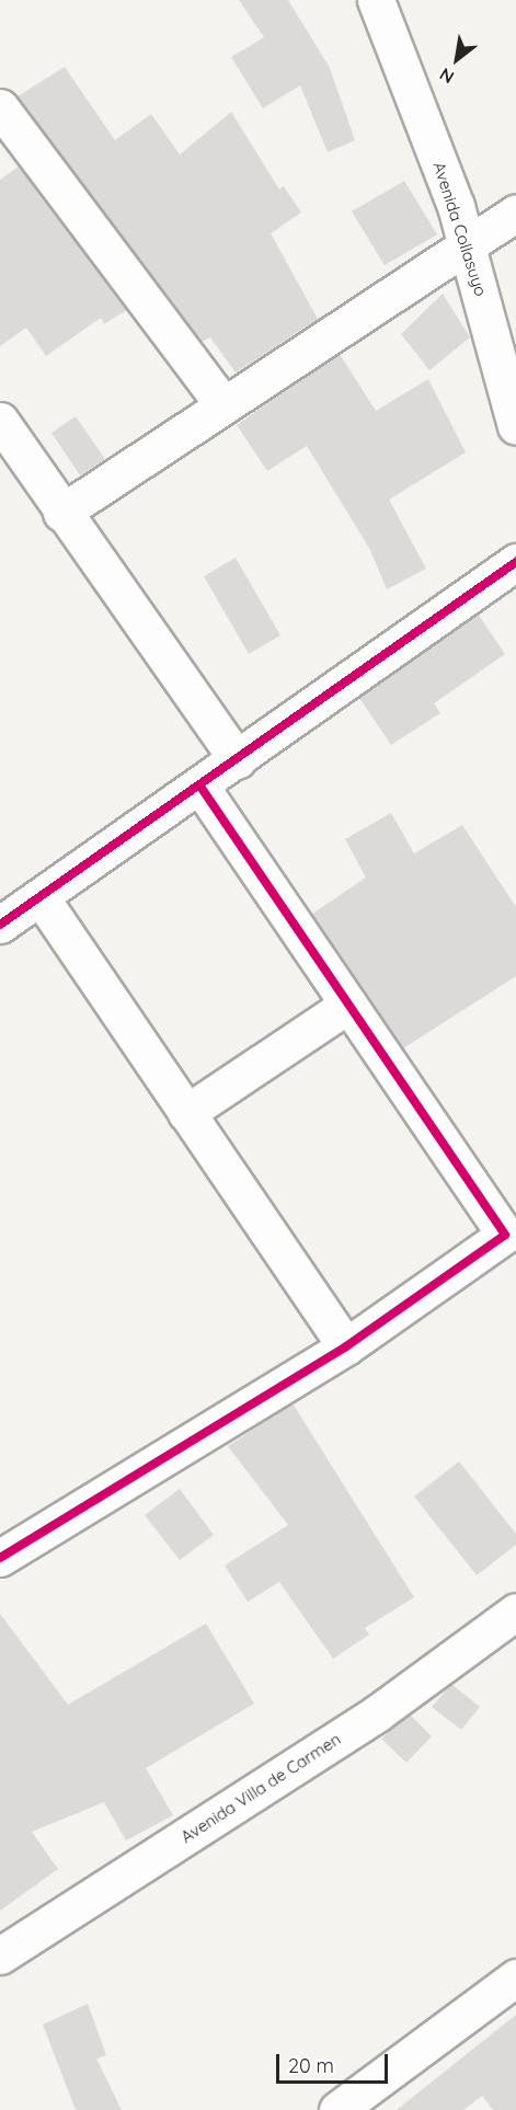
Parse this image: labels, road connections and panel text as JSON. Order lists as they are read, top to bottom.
{
  "streets": {
    "street": ["Avenida Collasuyo", "Avenida Villa de Carmen"]
  },
  "scale_bar": "20 m",
  "north": "bottom left"
}
